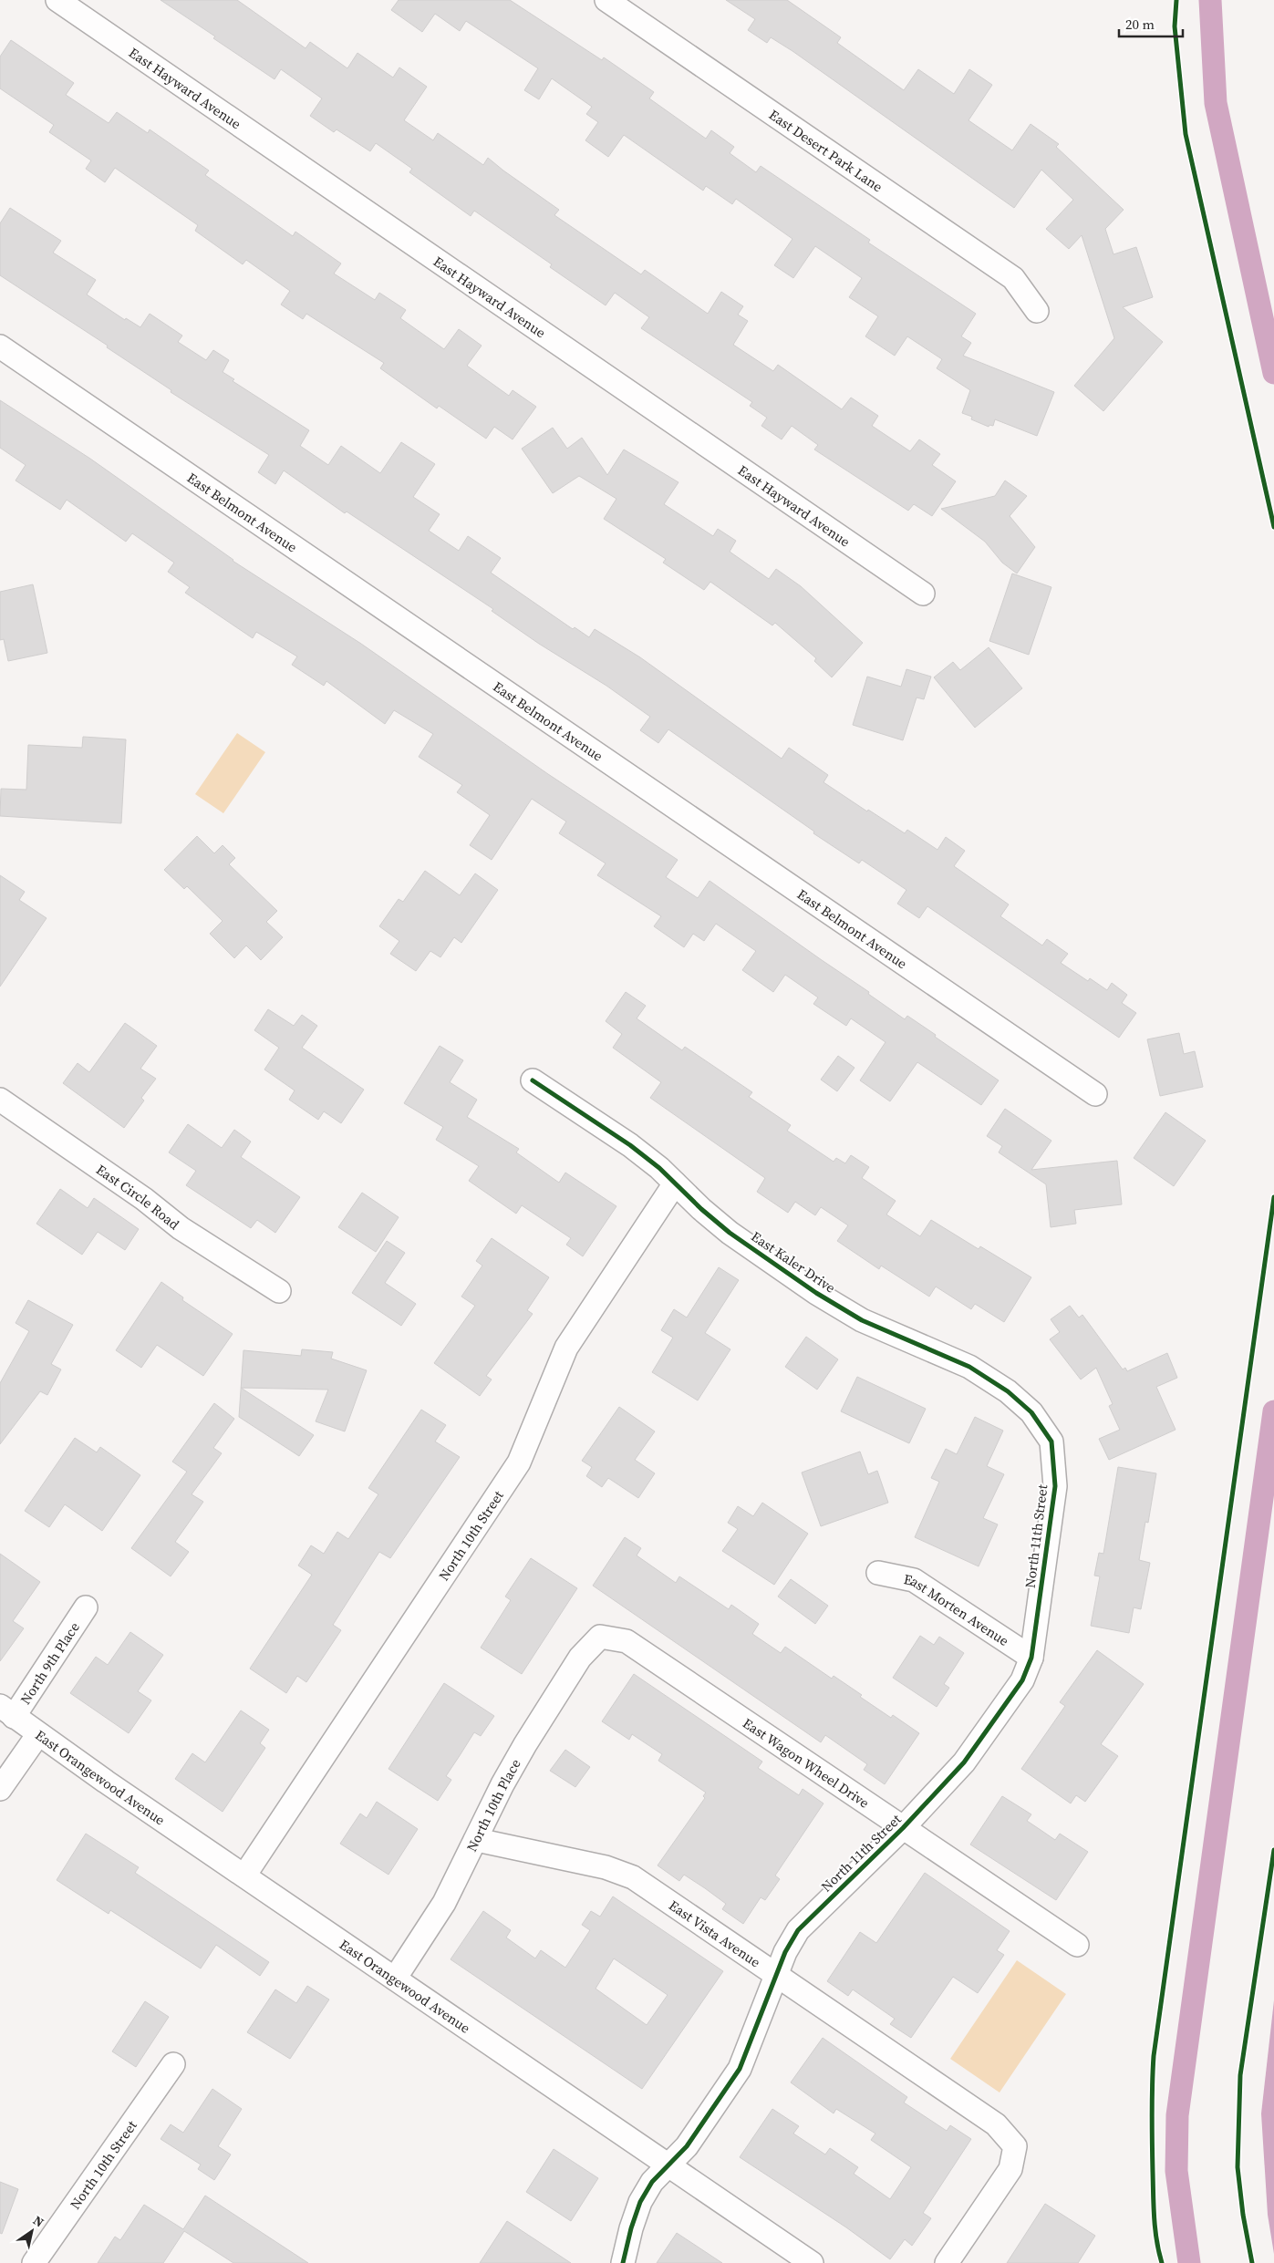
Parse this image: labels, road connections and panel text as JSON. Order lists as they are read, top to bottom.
{
  "streets": {
    "street": [
      "East Hayward Avenue",
      "East Desert Park Lane",
      "East Belmont Avenue",
      "East Circle Road",
      "East Kaler Drive",
      "North 10th Street",
      "North 11th Street",
      "East Morten Avenue",
      "North 9th Place",
      "East Wagon Wheel Drive",
      "East Orangewood Avenue",
      "North 10th Place",
      "East Vista Avenue"
    ]
  },
  "crossings": [
    ["East Kaler Drive", "North 10th Street"],
    ["East Kaler Drive", "North 11th Street"],
    ["North 10th Street", "East Orangewood Avenue"],
    ["North 11th Street", "East Morten Avenue"],
    ["North 11th Street", "East Wagon Wheel Drive"],
    ["North 11th Street", "East Orangewood Avenue"],
    ["North 11th Street", "East Vista Avenue"],
    ["North 9th Place", "East Orangewood Avenue"],
    ["East Wagon Wheel Drive", "North 10th Place"],
    ["East Orangewood Avenue", "North 10th Place"],
    ["North 10th Place", "East Vista Avenue"]
  ],
  "scale_bar": "20 m",
  "north": "top right"
}
